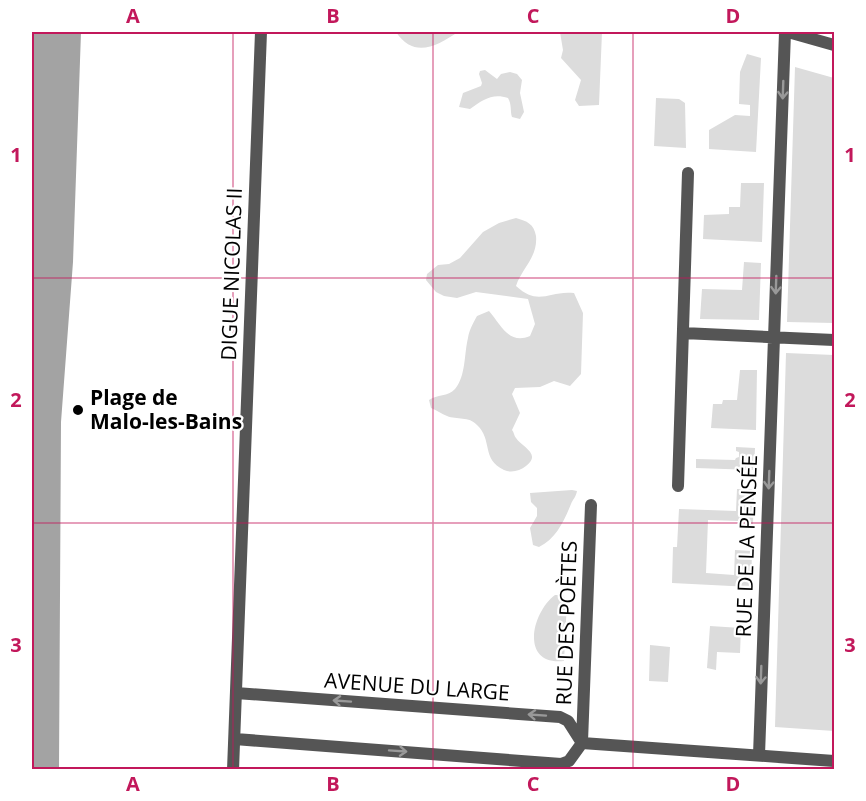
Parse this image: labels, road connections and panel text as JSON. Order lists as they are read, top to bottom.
{
  "streets": {
    "street": [
      "DIGUE NICOLAS II",
      "RUE DE LA PENSÉE",
      "RUE DES POÈTES",
      "AVENUE DU LARGE"
    ]
  },
  "crossings": [
    ["DIGUE NICOLAS II", "AVENUE DU LARGE"],
    ["RUE DES POÈTES", "AVENUE DU LARGE"]
  ],
  "places": ["Plage de Malo-les-Bains"],
  "grid": {
    "columns": [
      "A",
      "B",
      "C",
      "D"
    ],
    "rows": ["1", "2", "3"]
  }
}
